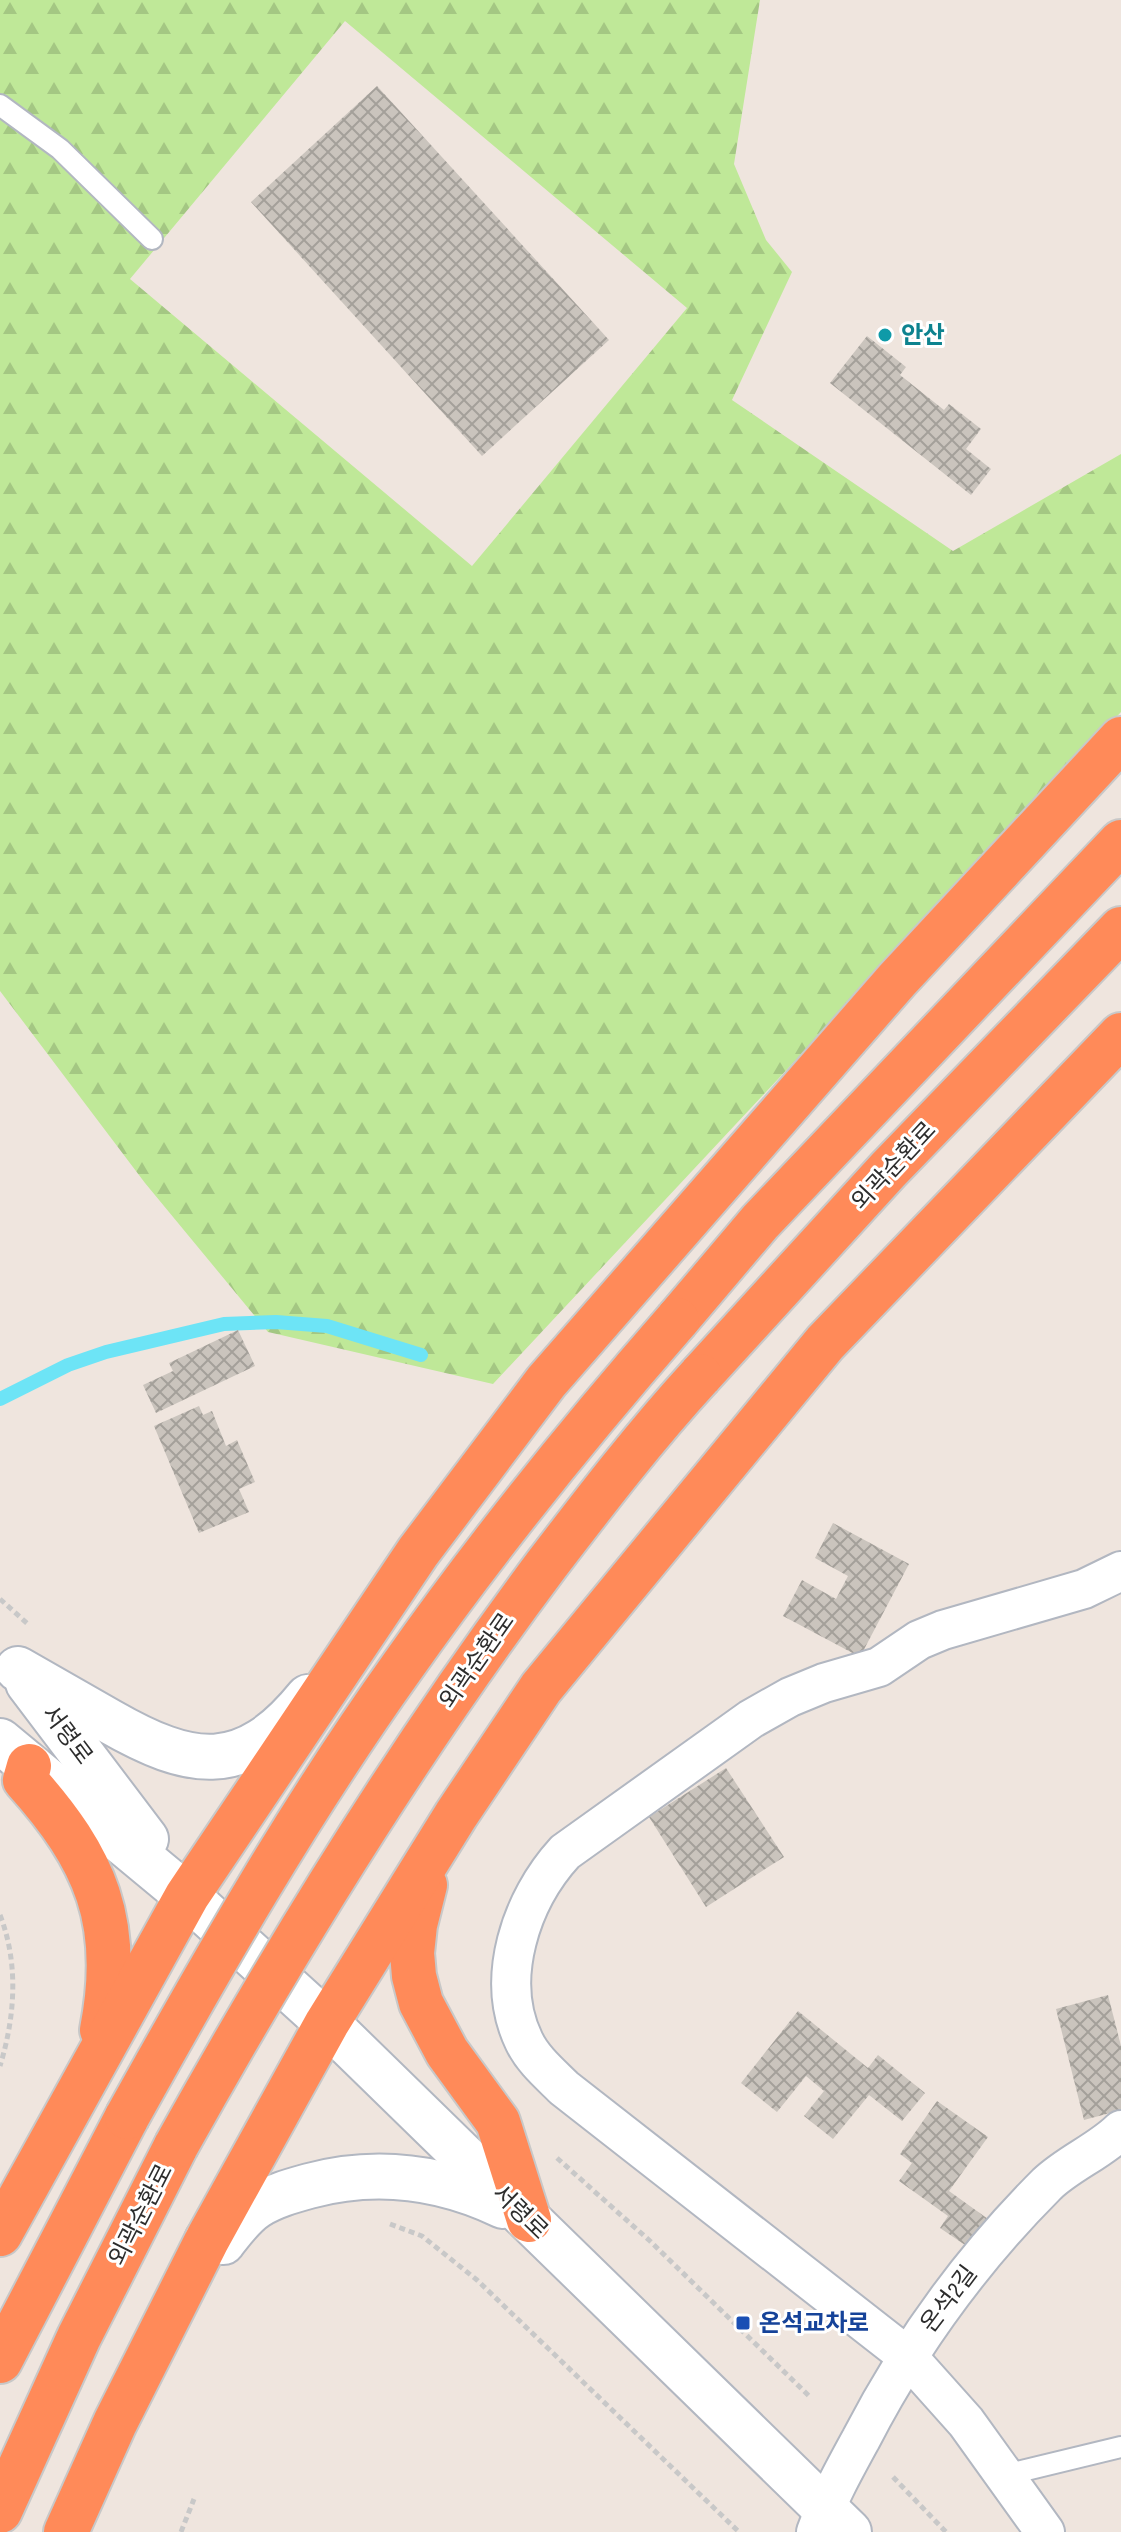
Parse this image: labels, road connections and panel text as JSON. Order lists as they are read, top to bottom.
{
  "streets": {
    "highway": ["외곽순환로"],
    "street": ["서령로", "온석2길"]
  },
  "crossings": [
    ["서령로", "온석2길"]
  ],
  "places": {
    "other": ["안산"],
    "transit": ["온석교차로"]
  }
}
